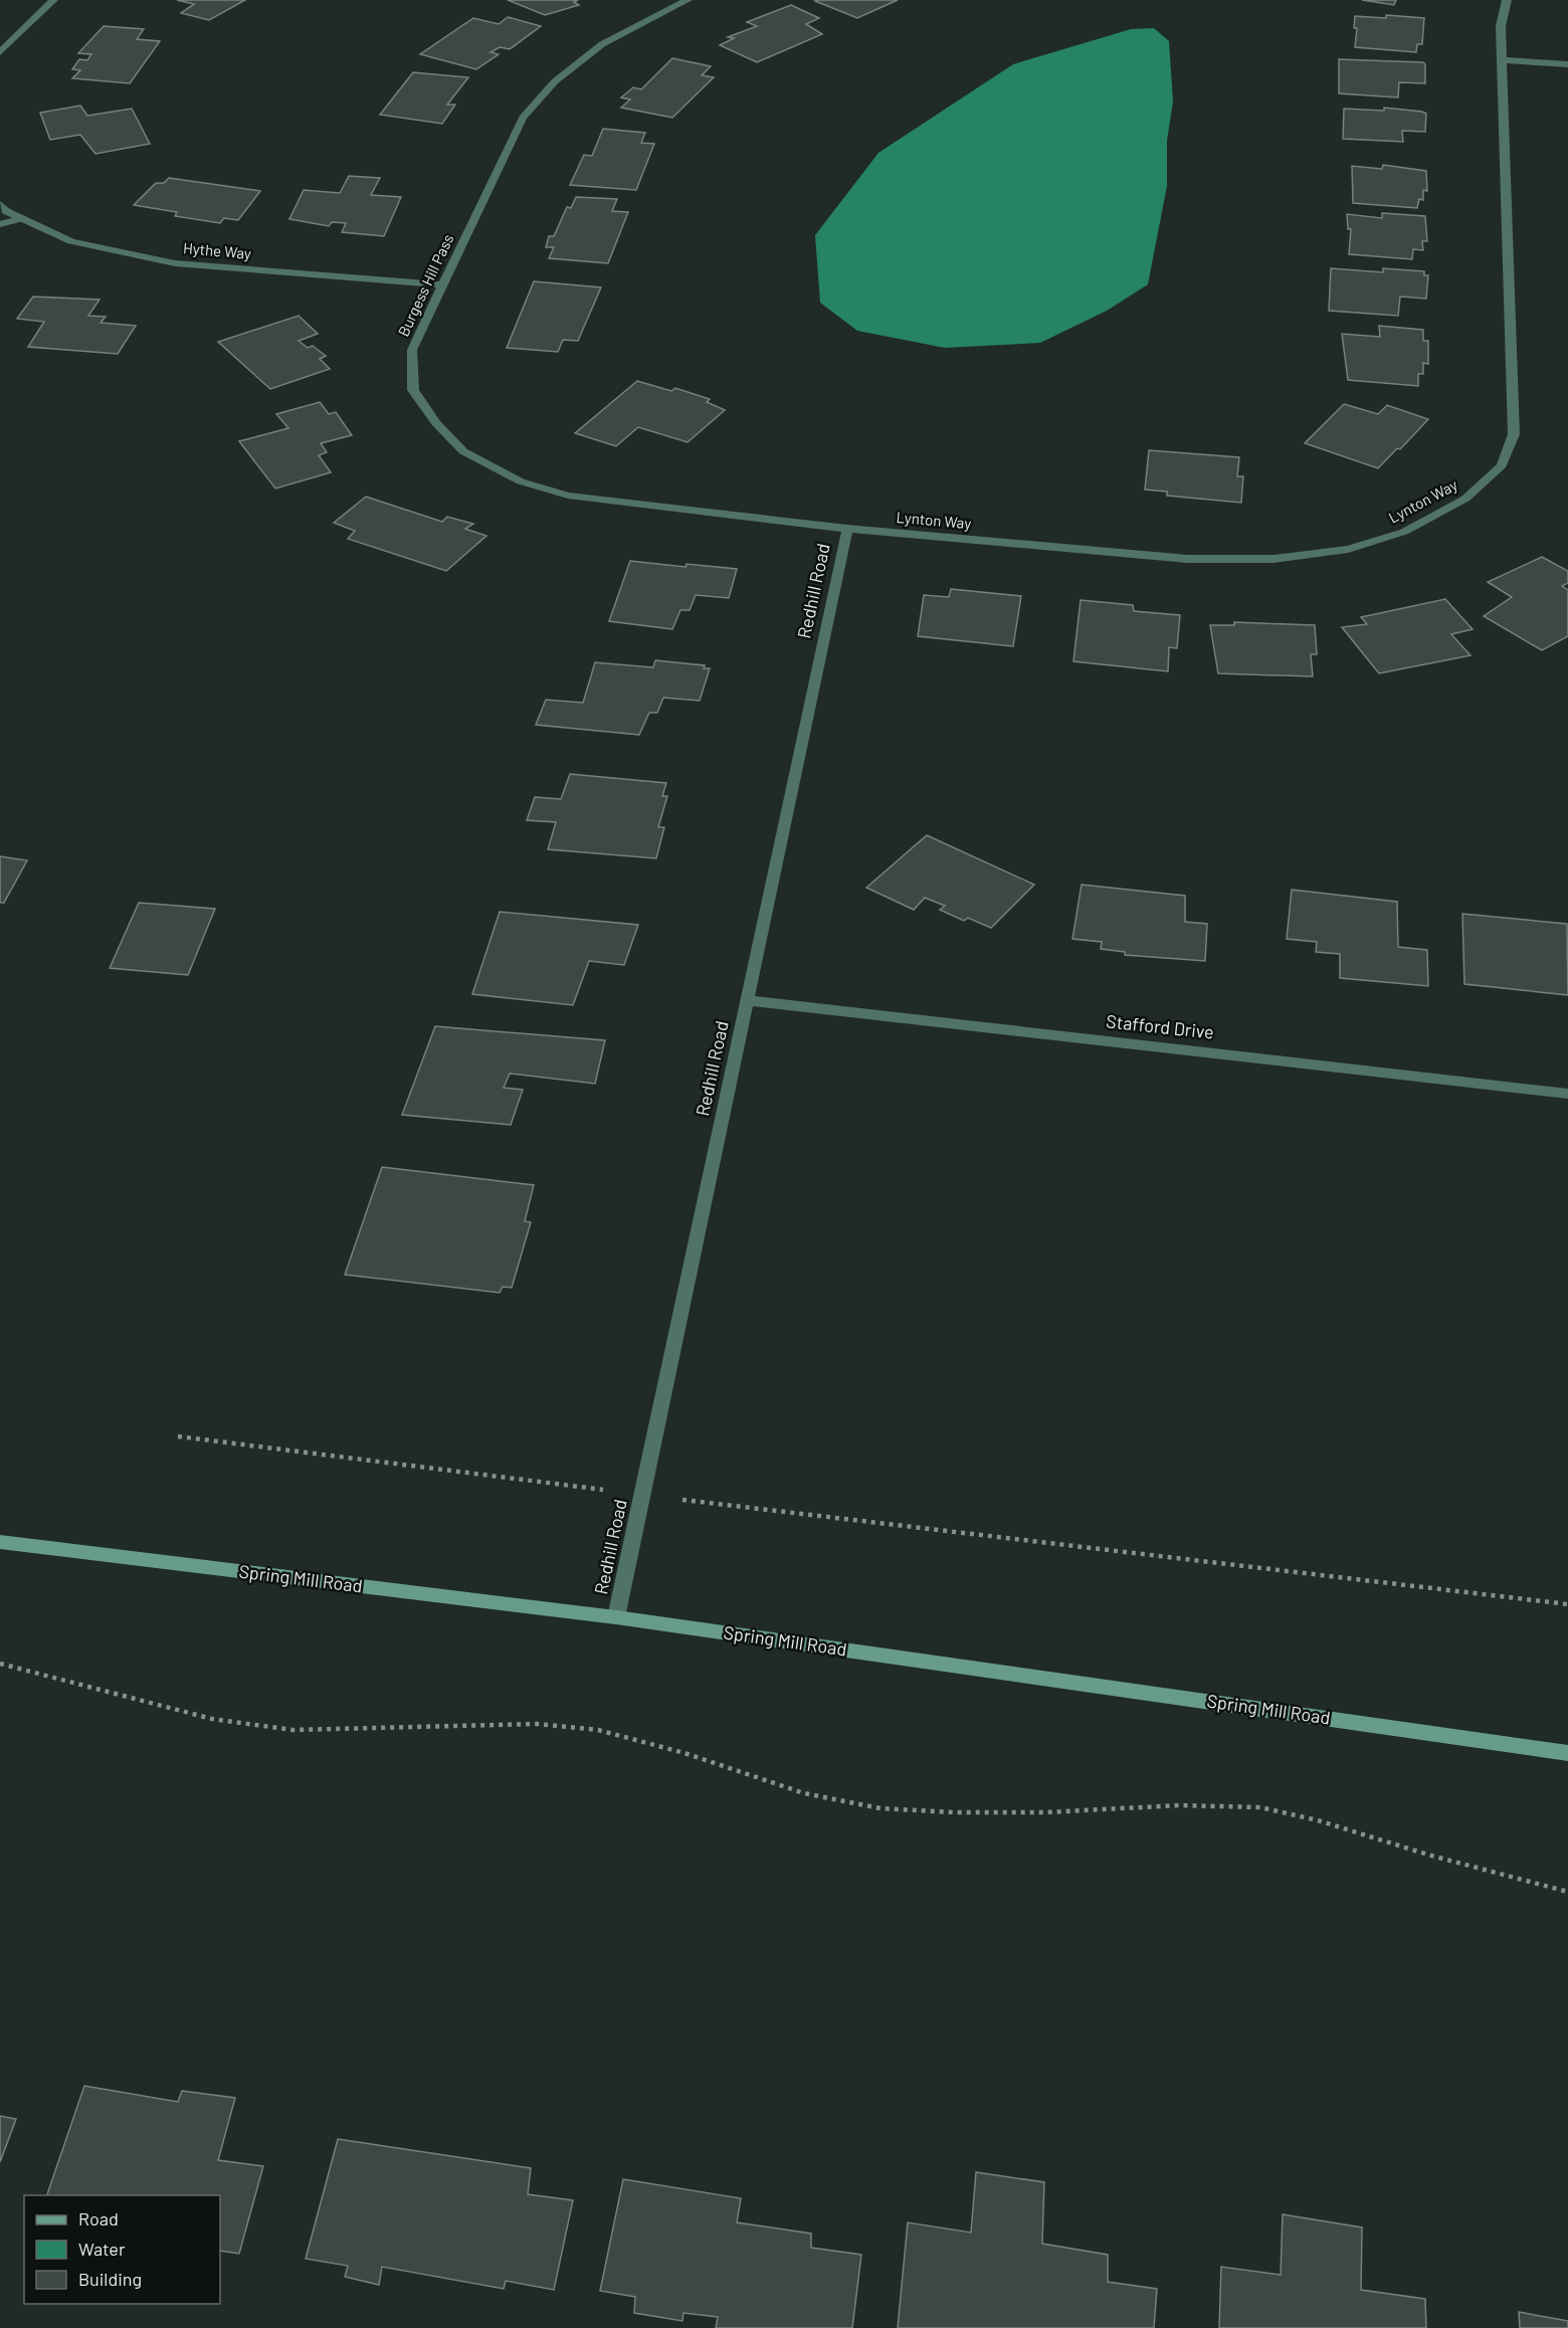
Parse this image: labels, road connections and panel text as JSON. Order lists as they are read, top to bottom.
{
  "streets": {
    "street": [
      "Hythe Way",
      "Burgess Hill Pass",
      "Lynton Way",
      "Redhill Road",
      "Stafford Drive",
      "Spring Mill Road"
    ]
  },
  "crossings": [
    ["Hythe Way", "Burgess Hill Pass"],
    ["Burgess Hill Pass", "Lynton Way"],
    ["Burgess Hill Pass", "Redhill Road"],
    ["Lynton Way", "Redhill Road"],
    ["Redhill Road", "Stafford Drive"],
    ["Redhill Road", "Spring Mill Road"]
  ],
  "legend": ["Road", "Water", "Building"]
}
